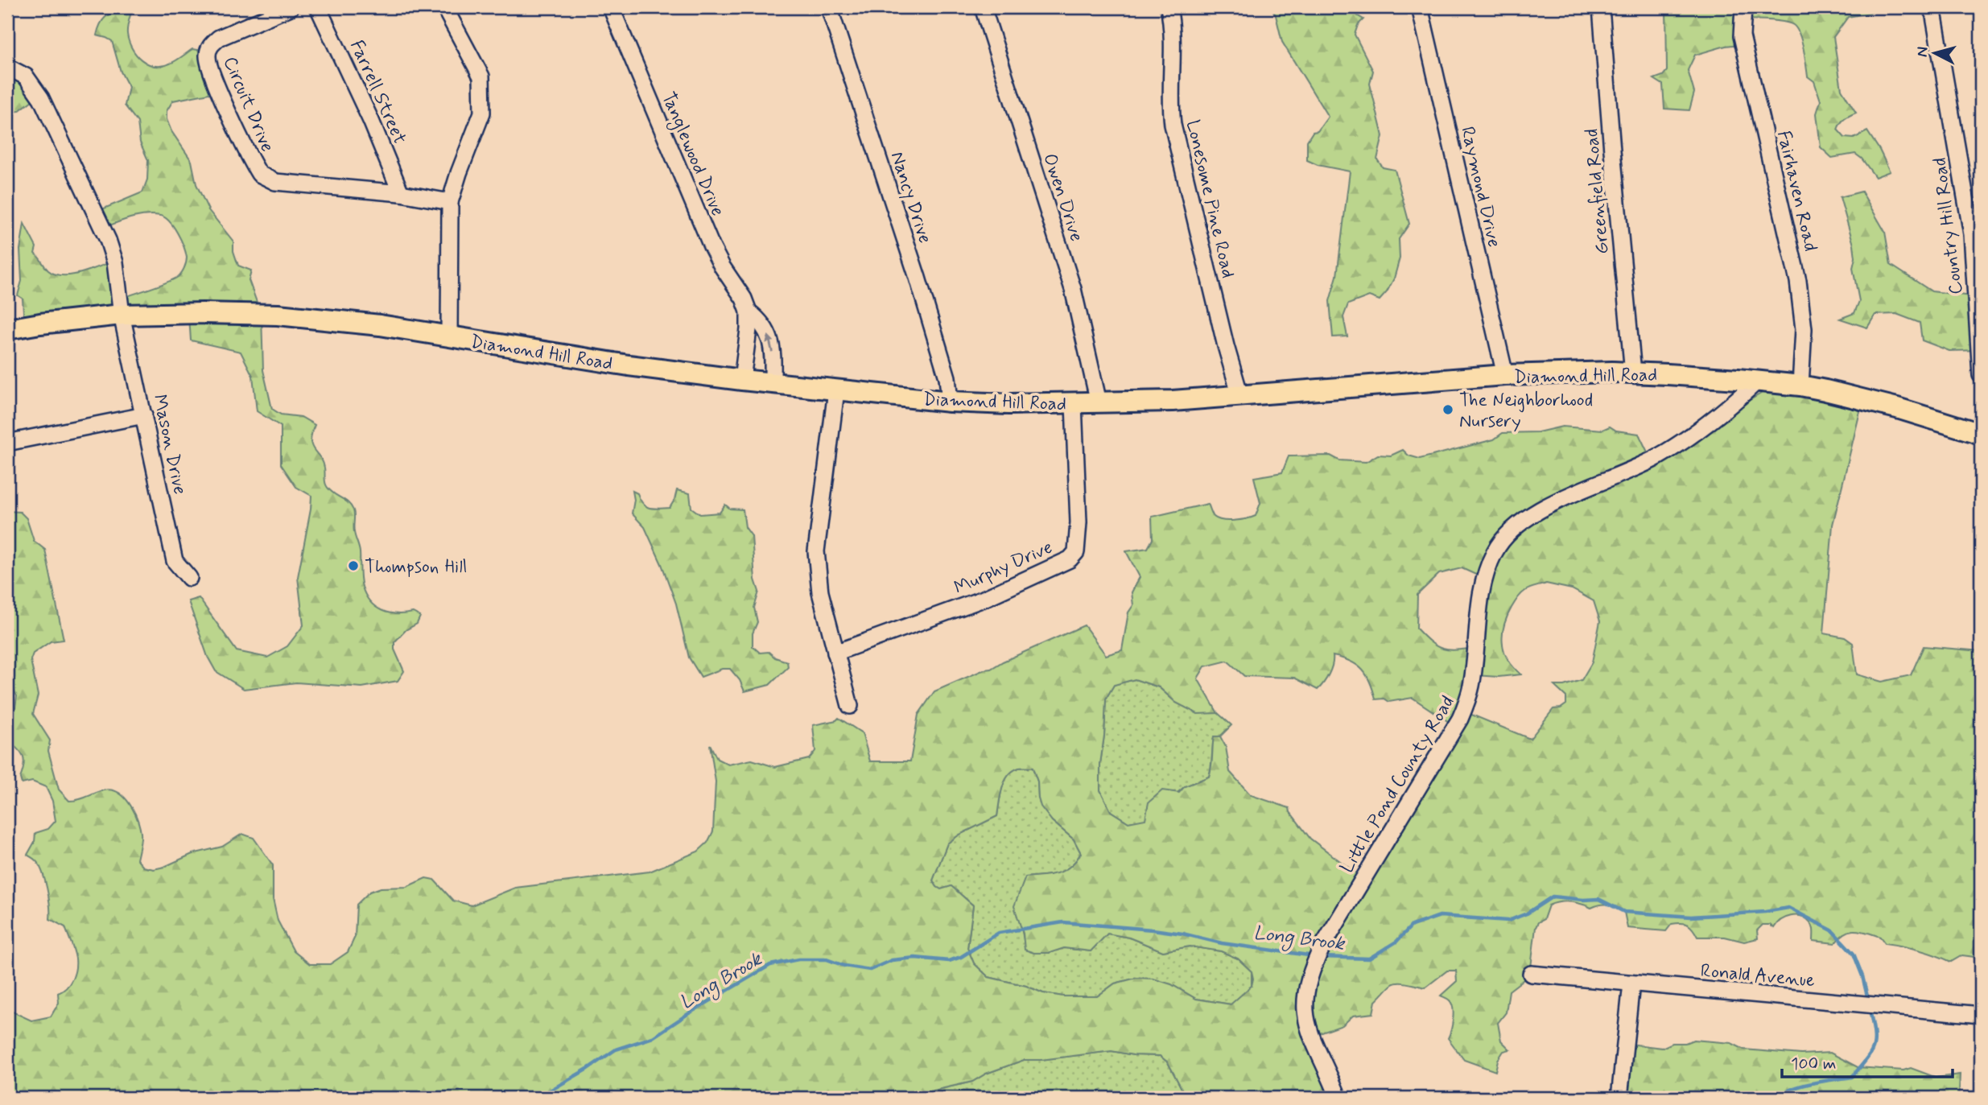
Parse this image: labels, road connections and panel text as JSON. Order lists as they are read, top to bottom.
{
  "streets": {
    "main road": ["Diamond Hill Road"],
    "street": [
      "Farrell Street",
      "Circuit Drive",
      "Tanglewood Drive",
      "Raymond Drive",
      "Fairhaven Road",
      "Greenfield Road",
      "Nancy Drive",
      "Owen Drive",
      "Lonesome Pine Road",
      "Country Hill Road",
      "Mason Drive",
      "Murphy Drive",
      "Little Pond County Road",
      "Ronald Avenue"
    ]
  },
  "crossings": [
    ["Farrell Street", "Circuit Drive"],
    ["Tanglewood Drive", "Diamond Hill Road"],
    ["Raymond Drive", "Diamond Hill Road"],
    ["Fairhaven Road", "Diamond Hill Road"],
    ["Greenfield Road", "Diamond Hill Road"],
    ["Nancy Drive", "Diamond Hill Road"],
    ["Owen Drive", "Diamond Hill Road"],
    ["Lonesome Pine Road", "Diamond Hill Road"],
    ["Diamond Hill Road", "Mason Drive"],
    ["Diamond Hill Road", "Murphy Drive"],
    ["Diamond Hill Road", "Little Pond County Road"]
  ],
  "water": ["Long Brook"],
  "places": ["The Neighborhood Nursery", "Thompson Hill"],
  "scale_bar": "100 m",
  "north": "left"
}
